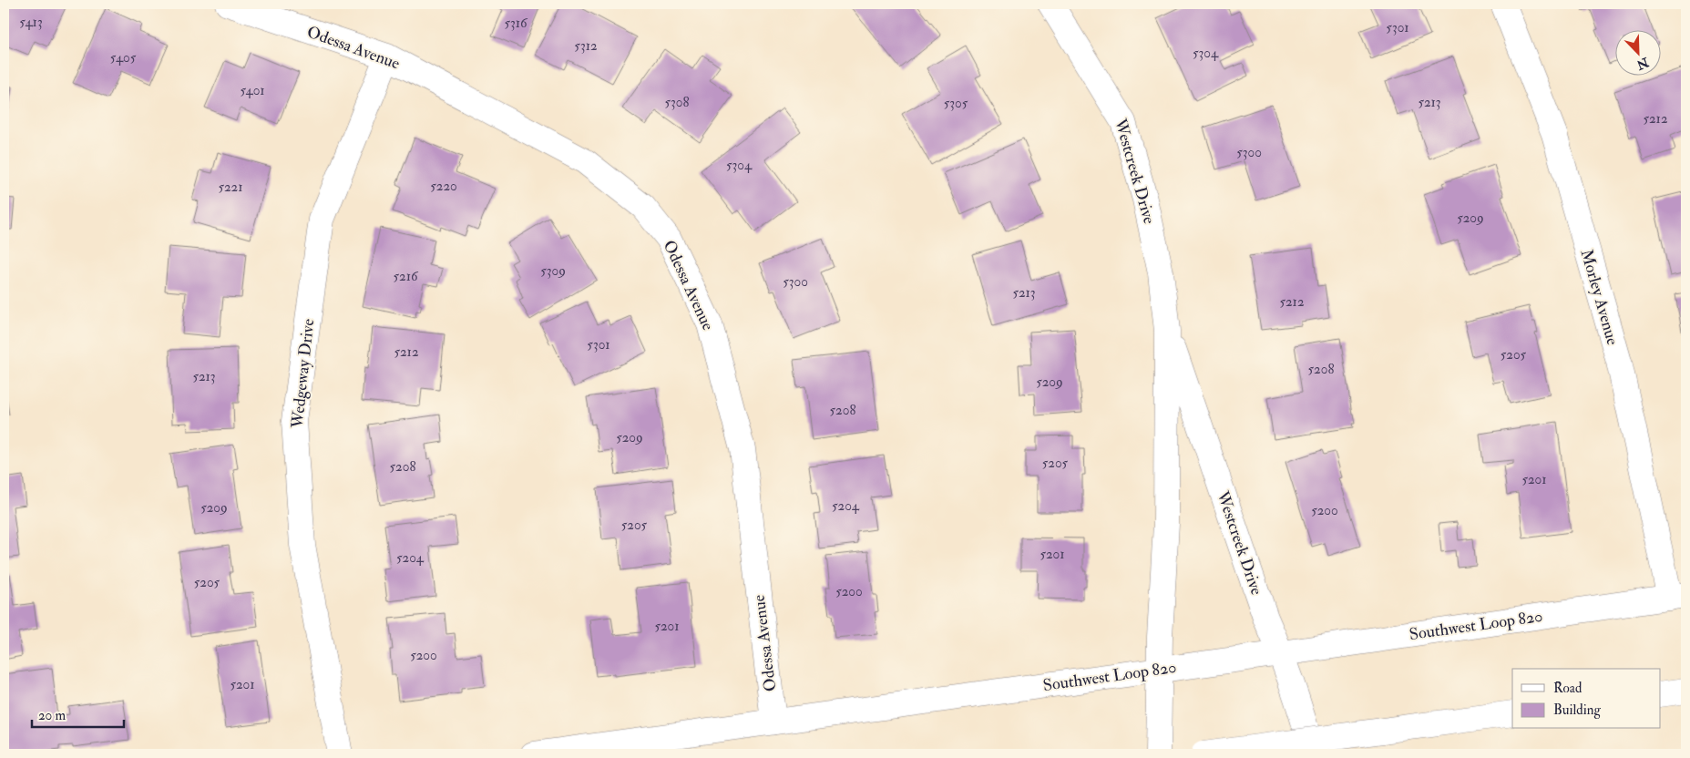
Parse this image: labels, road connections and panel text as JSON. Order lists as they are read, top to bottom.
{
  "streets": {
    "main road": [
      "Odessa Avenue",
      "Westcreek Drive",
      "Morley Avenue",
      "Wedgeway Drive",
      "Southwest Loop 820"
    ]
  },
  "crossings": [
    ["Odessa Avenue", "Wedgeway Drive"],
    ["Odessa Avenue", "Southwest Loop 820"],
    ["Westcreek Drive", "Southwest Loop 820"],
    ["Morley Avenue", "Southwest Loop 820"]
  ],
  "house_numbers": [
    "5413",
    "5316",
    "5301",
    "5312",
    "5304",
    "5405",
    "5401",
    "5308",
    "5213",
    "5305",
    "5212",
    "5300",
    "5304",
    "5220",
    "5221",
    "5209",
    "5309",
    "5216",
    "5300",
    "5213",
    "5212",
    "5301",
    "5212",
    "5205",
    "5208",
    "5213",
    "5209",
    "5208",
    "5209",
    "5205",
    "5208",
    "5201",
    "5204",
    "5209",
    "5200",
    "5205",
    "5201",
    "5204",
    "5205",
    "5200",
    "5201",
    "5200",
    "5201"
  ],
  "legend": ["Road", "Building"],
  "scale_bar": "20 m",
  "north": "bottom right"
}
